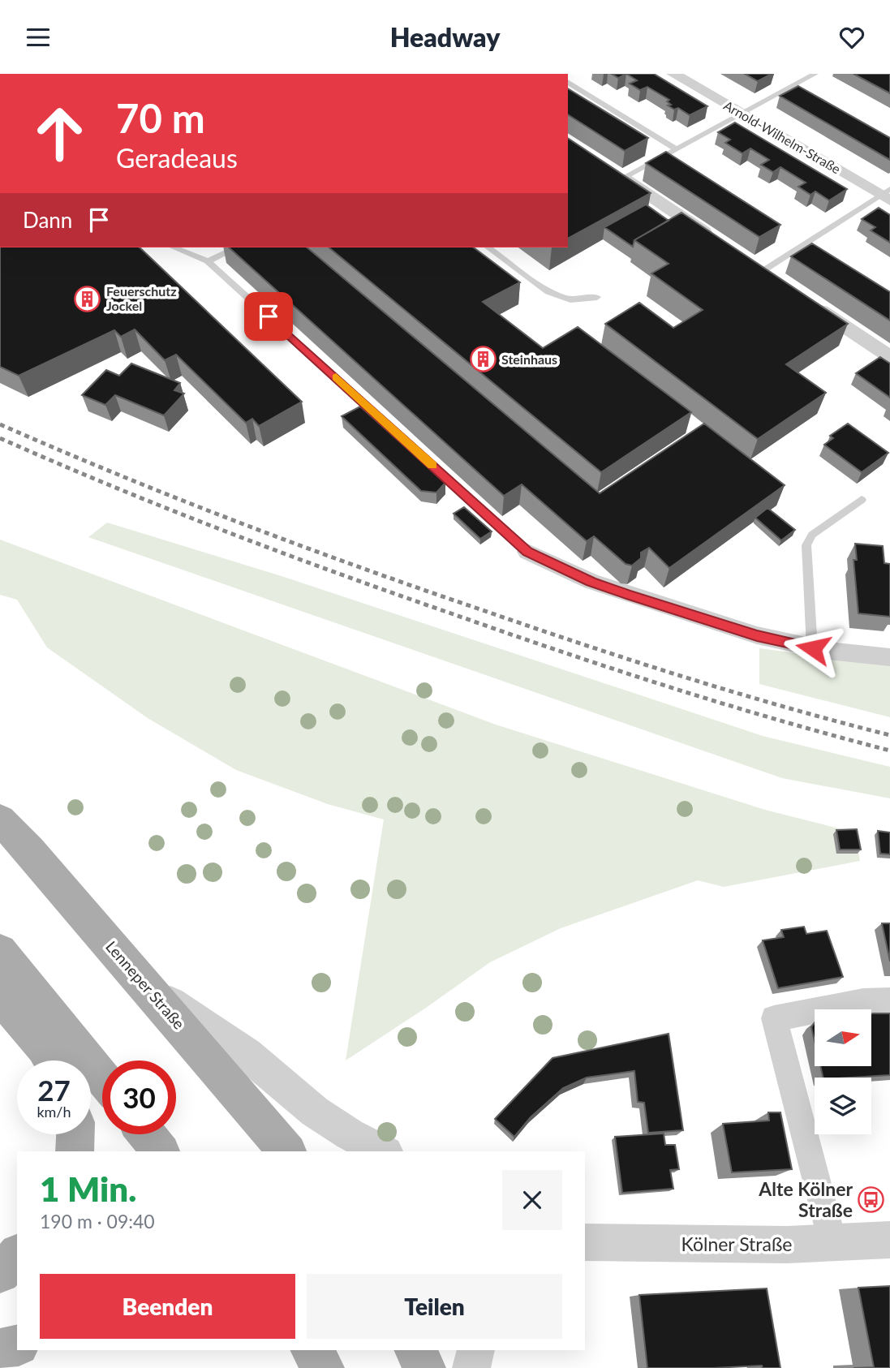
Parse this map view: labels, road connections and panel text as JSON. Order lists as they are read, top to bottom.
{
  "streets": {
    "main road": ["Lenneper Straße"],
    "street": ["Arnold-Wilhelm-Straße", "Kölner Straße"]
  },
  "places": {
    "building": ["Feuerschutz Jockel", "Steinhaus"],
    "bus stop": ["Alte Kölner Straße"]
  },
  "north": "right",
  "page": {
    "header": "Headway",
    "turn": ["70 m", "Geradeaus"],
    "then": "Dann",
    "speed": "27 km/h",
    "limit": "30",
    "heading": ["1 Min.", "190 m · 09:40"],
    "buttons": ["Beenden", "Teilen"]
  }
}
